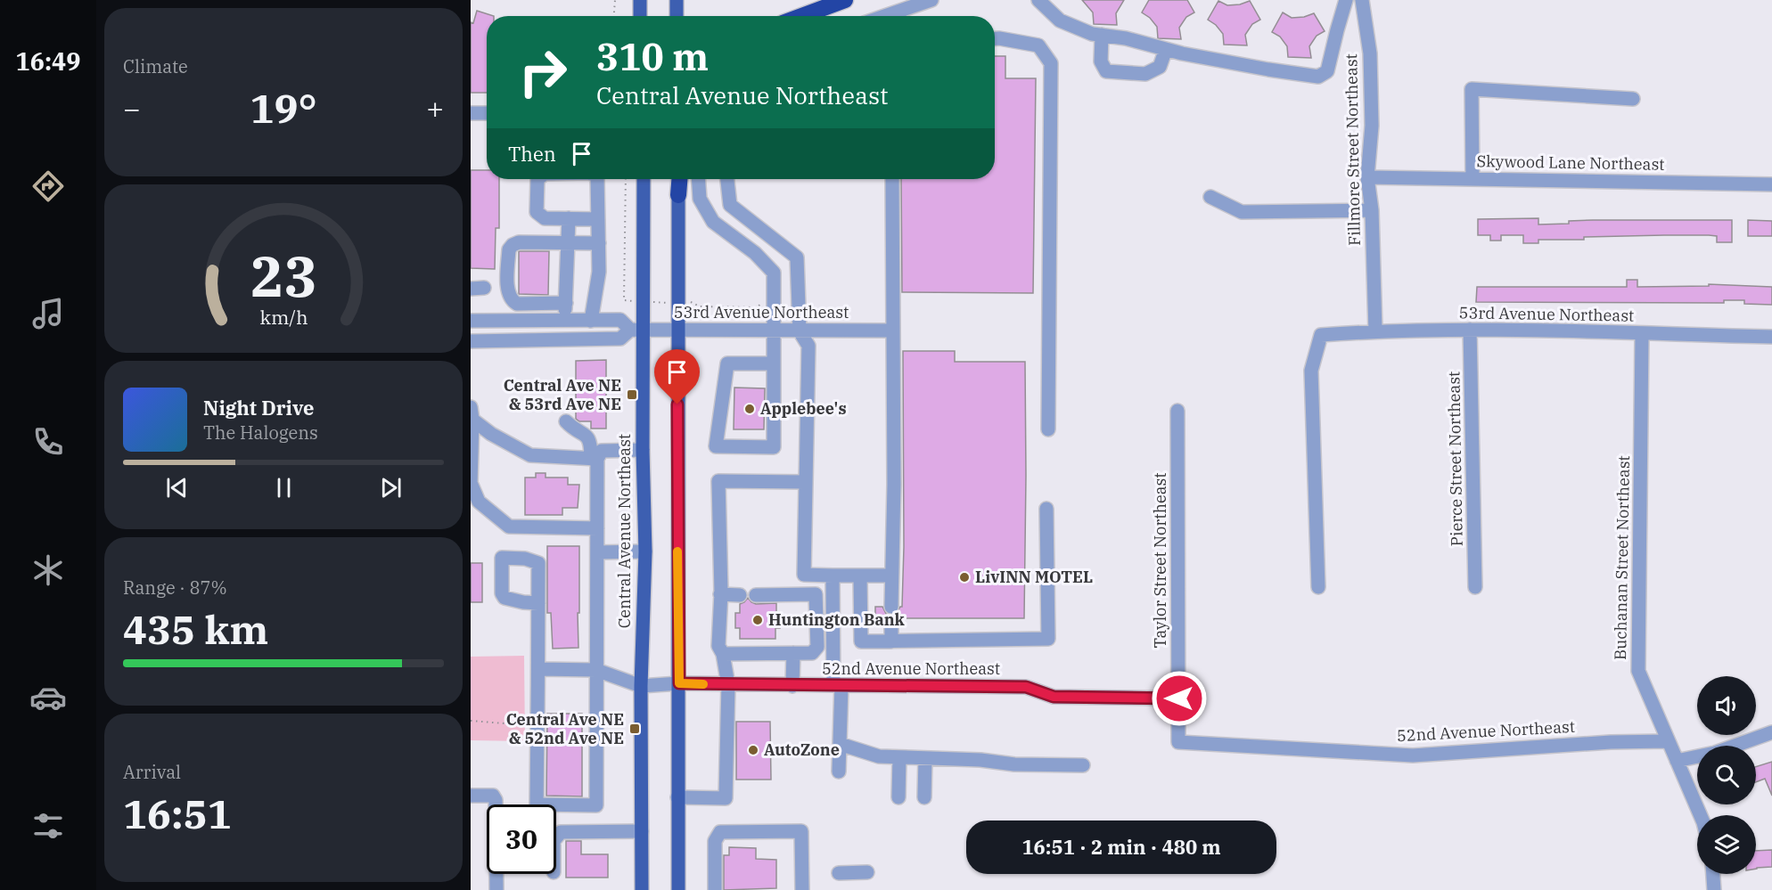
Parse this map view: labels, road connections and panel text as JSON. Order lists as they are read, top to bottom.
{
  "streets": {
    "main road": ["Central Avenue Northeast"],
    "street": [
      "Fillmore Street Northeast",
      "Skywood Lane Northeast",
      "53rd Avenue Northeast",
      "Pierce Street Northeast",
      "Buchanan Street Northeast",
      "Taylor Street Northeast",
      "52nd Avenue Northeast"
    ]
  },
  "crossings": [
    ["Fillmore Street Northeast", "Skywood Lane Northeast"],
    ["Fillmore Street Northeast", "53rd Avenue Northeast"],
    ["53rd Avenue Northeast", "Pierce Street Northeast"],
    ["53rd Avenue Northeast", "Central Avenue Northeast"],
    ["53rd Avenue Northeast", "Buchanan Street Northeast"],
    ["Central Avenue Northeast", "52nd Avenue Northeast"],
    ["Buchanan Street Northeast", "52nd Avenue Northeast"],
    ["Taylor Street Northeast", "52nd Avenue Northeast"]
  ],
  "places": {
    "transit": ["Central Ave NE & 53rd Ave NE", "Central Ave NE & 52nd Ave NE"],
    "other": [
      "Applebee's",
      "LivINN MOTEL",
      "Huntington Bank",
      "AutoZone"
    ]
  },
  "page": {
    "tabs": "16:49",
    "tile": [
      "Climate",
      ["Range · 87%", "435 km"],
      ["Arrival", "16:51"]
    ],
    "turn": ["310 m", "Central Avenue Northeast"],
    "heat": ["−", "19°", "+"],
    "then": "Then",
    "song": ["Night Drive", "The Halogens"],
    "limit": "30",
    "trip": "16:51 · 2 min · 480 m",
    "gauge": ["23", "km/h"]
  }
}
